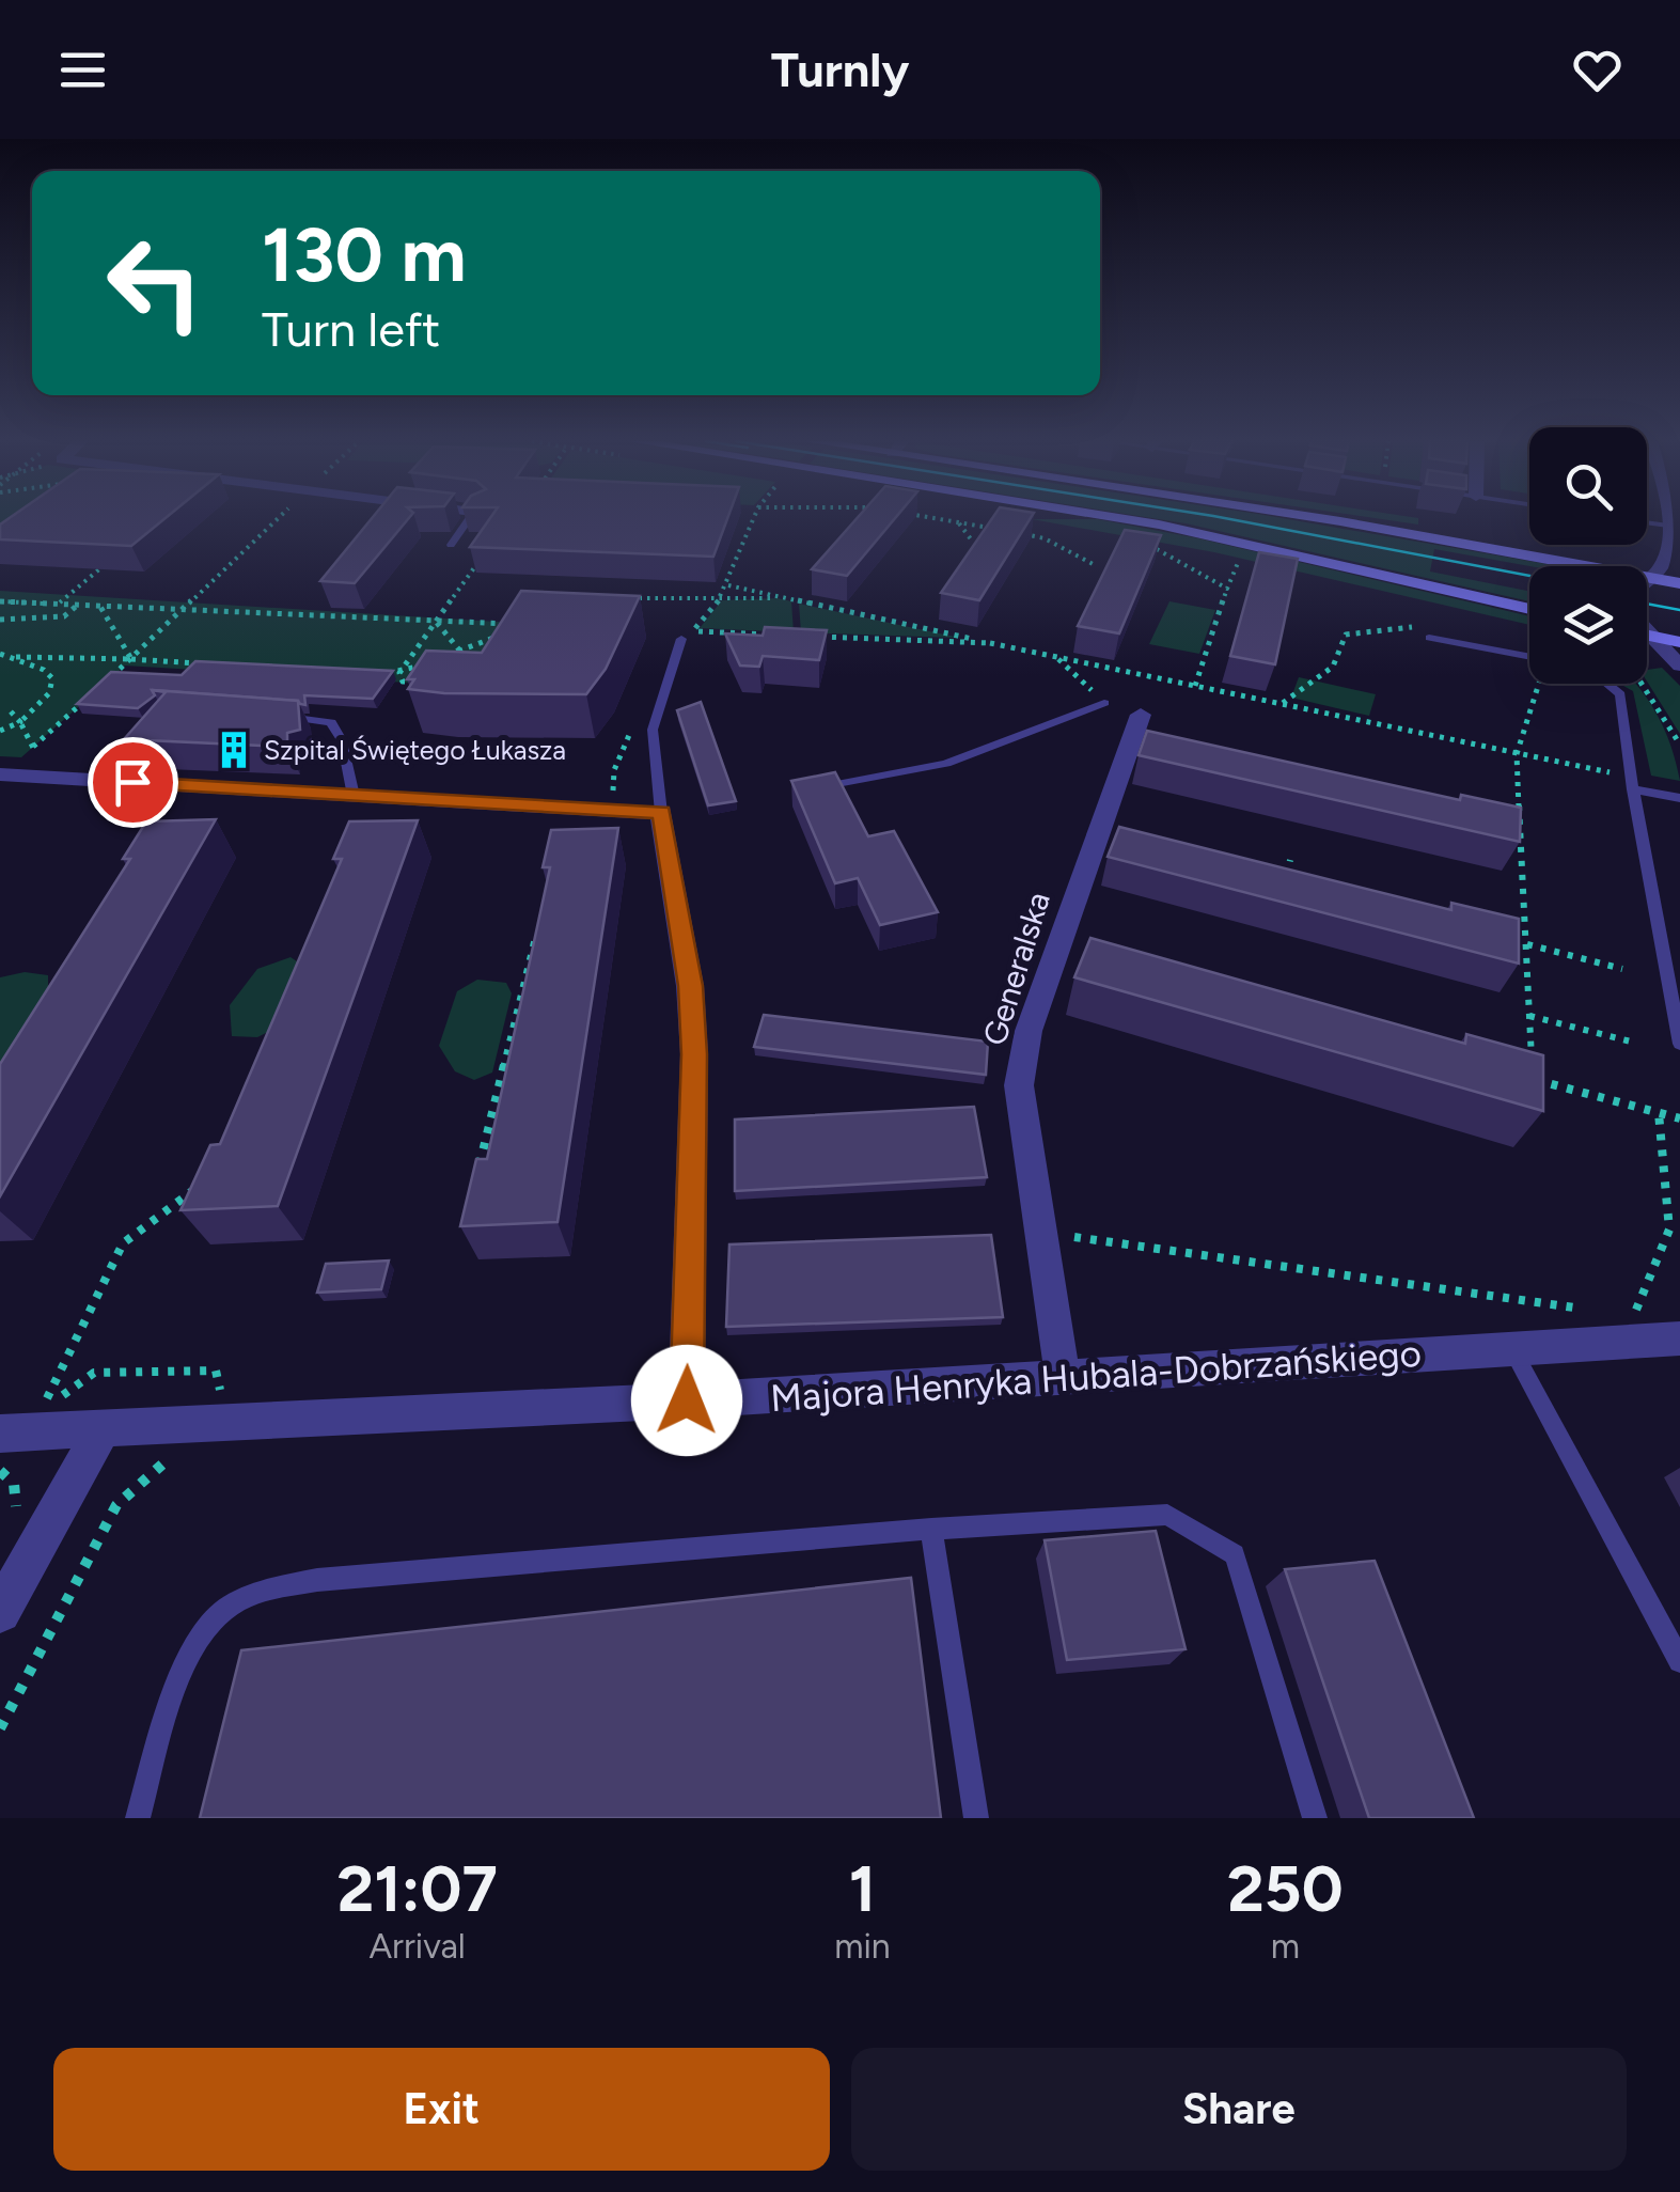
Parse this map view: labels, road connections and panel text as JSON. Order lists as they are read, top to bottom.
{
  "streets": {
    "street": ["Generalska", "Majora Henryka Hubala-Dobrzańskiego"]
  },
  "crossings": [
    ["Generalska", "Majora Henryka Hubala-Dobrzańskiego"]
  ],
  "places": {
    "building": ["Szpital Świętego Łukasza"]
  },
  "page": {
    "header": "Turnly",
    "turn": ["130 m", "Turn left"],
    "eta": [
      "21:07",
      "Arrival",
      "1",
      "min",
      "250",
      "m"
    ],
    "buttons": ["Exit", "Share"]
  }
}
